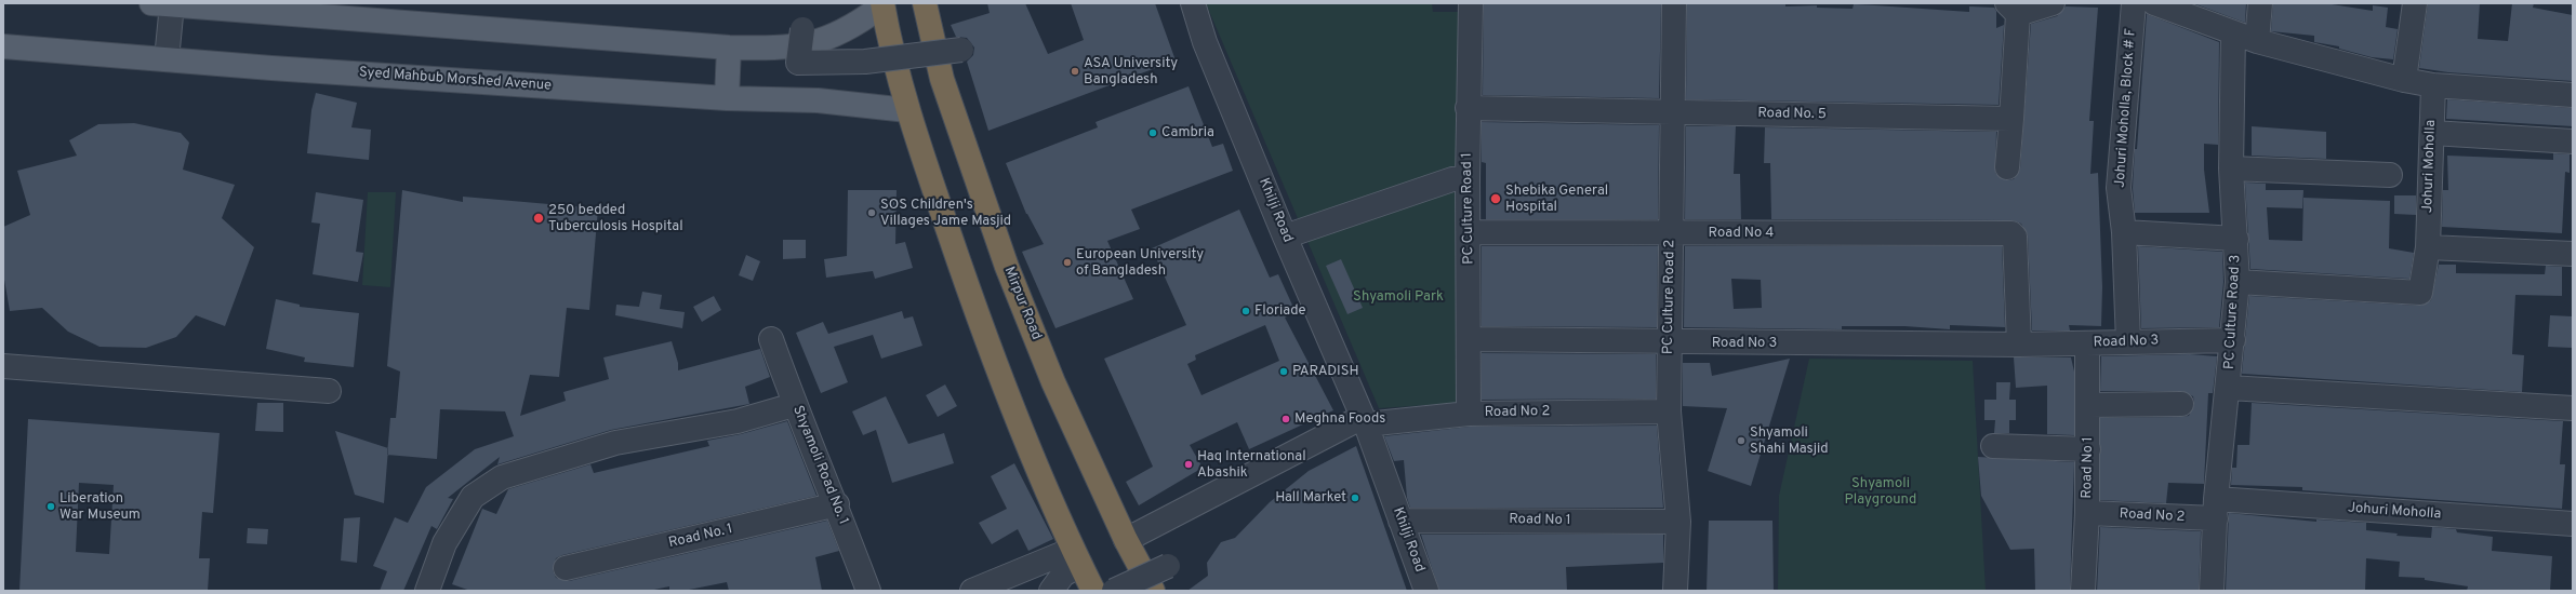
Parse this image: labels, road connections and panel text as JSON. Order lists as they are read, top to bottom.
{
  "streets": {
    "highway": ["Mirpur Road"],
    "main road": ["Syed Mahbub Morshed Avenue"],
    "street": [
      "Johuri Moholla, Block # F",
      "Road No. 5",
      "Johuri Moholla",
      "PC Culture Road 1",
      "Khilji Road",
      "Road No 4",
      "PC Culture Road 2",
      "PC Culture Road 3",
      "Road No 3",
      "Road No 2",
      "Shyamoli Road No. 1",
      "Road No 1",
      "Road No. 1"
    ]
  },
  "crossings": [
    ["Johuri Moholla, Block # F", "Road No 3"],
    ["Road No. 5", "PC Culture Road 1"],
    ["Road No. 5", "PC Culture Road 2"],
    ["Johuri Moholla", "PC Culture Road 3"],
    ["Johuri Moholla", "Road No 2"],
    ["PC Culture Road 1", "Road No 4"],
    ["PC Culture Road 1", "Road No 3"],
    ["PC Culture Road 1", "Road No 2"],
    ["Khilji Road", "Road No 2"],
    ["Khilji Road", "Road No 1"],
    ["Road No 4", "PC Culture Road 2"],
    ["Road No 4", "Road No 3"],
    ["PC Culture Road 2", "Road No 3"],
    ["PC Culture Road 2", "Road No 2"],
    ["PC Culture Road 2", "Road No 1"],
    ["PC Culture Road 3", "Road No 3"],
    ["PC Culture Road 3", "Road No 2"],
    ["Road No 3", "Road No 1"],
    ["Road No 2", "Road No 1"],
    ["Shyamoli Road No. 1", "Road No. 1"]
  ],
  "parks": ["Shyamoli Park", "Shyamoli Playground"],
  "places": [
    "ASA University Bangladesh",
    "Cambria",
    "Shebika General Hospital",
    "SOS Children's Villages Jame Masjid",
    "250 bedded Tuberculosis Hospital",
    "European University of Bangladesh",
    "Floriade",
    "PARADISH",
    "Meghna Foods",
    "Shyamoli Shahi Masjid",
    "Haq International Abashik",
    "Hall Market",
    "Liberation War Museum"
  ]
}
